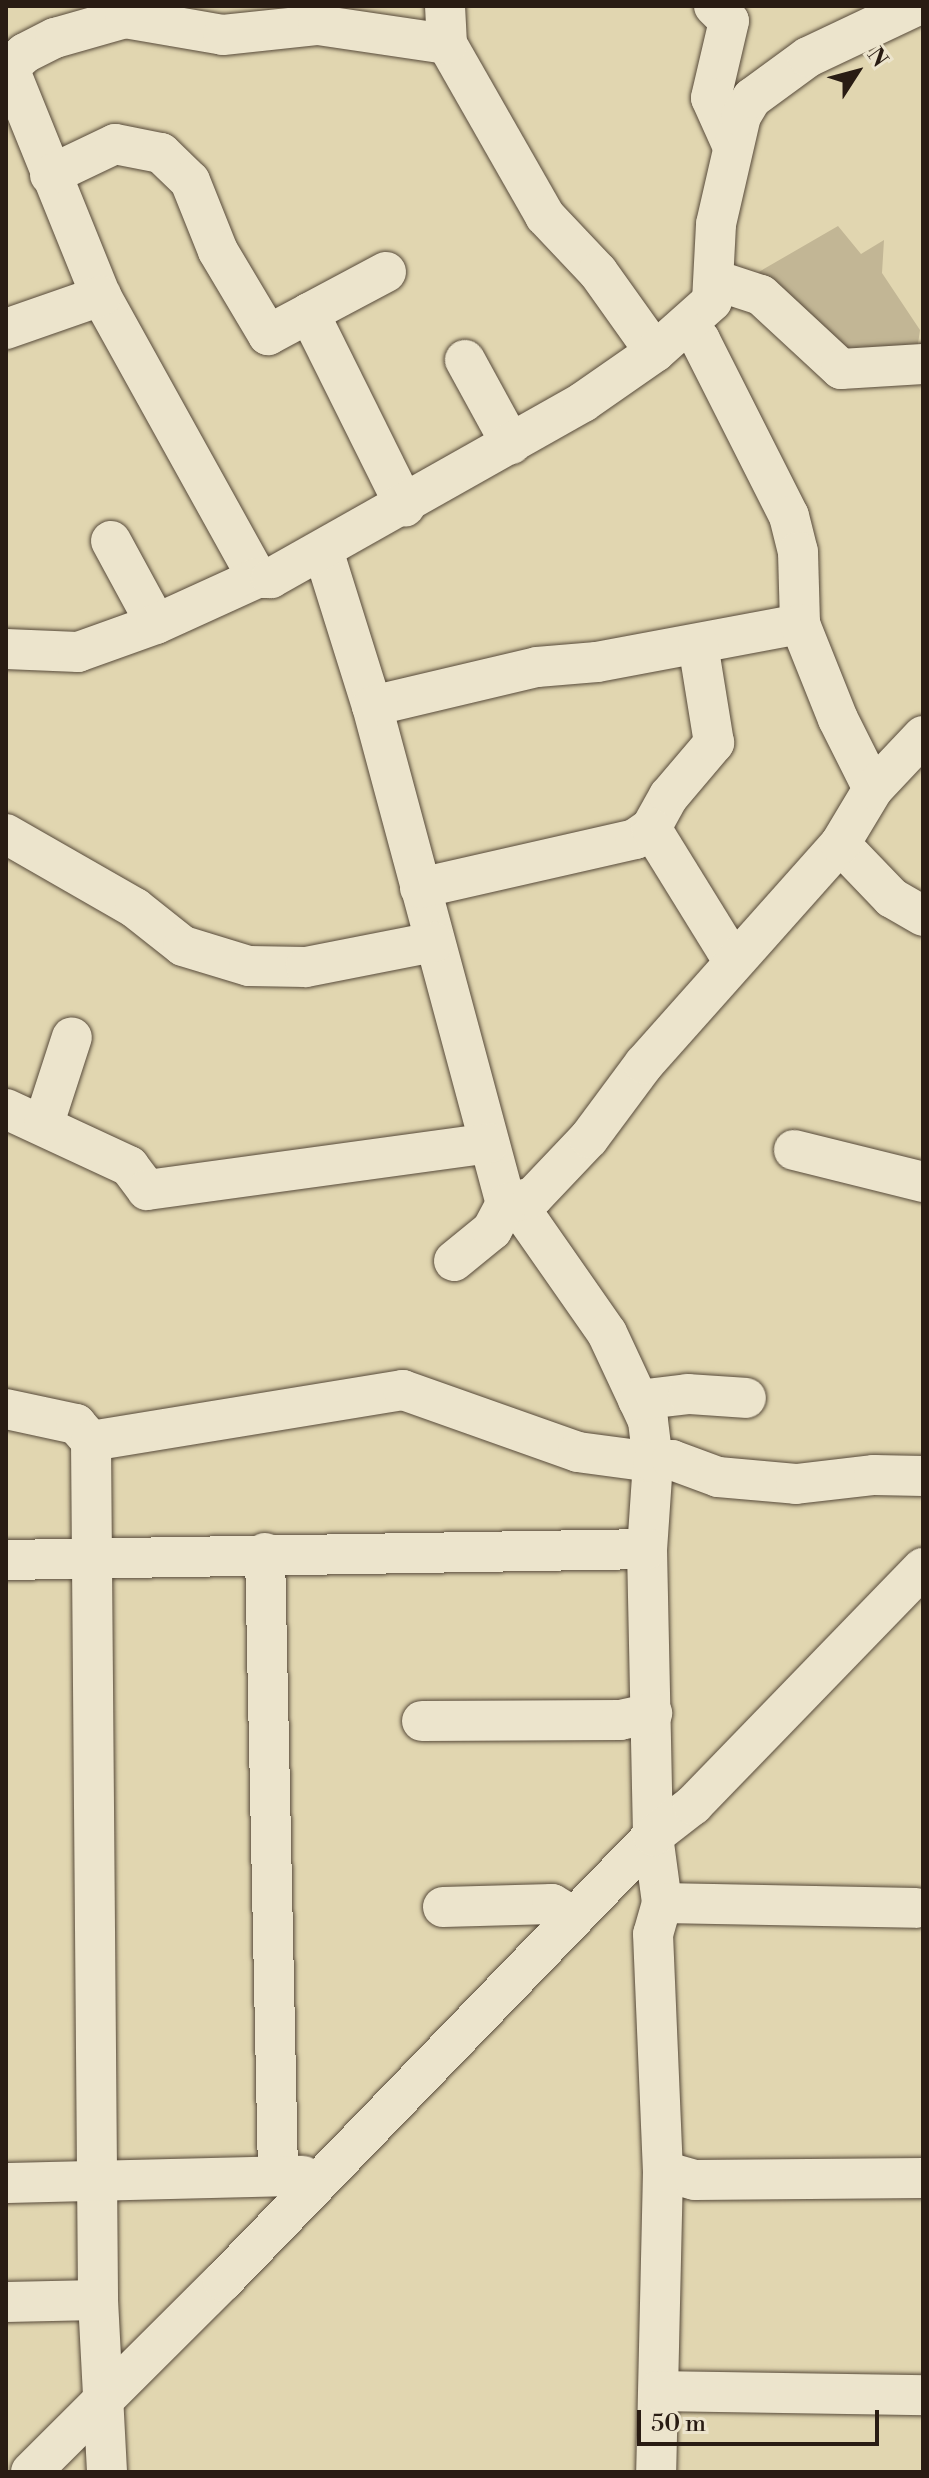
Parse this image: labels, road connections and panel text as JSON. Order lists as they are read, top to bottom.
{
  "scale_bar": "50 m",
  "north": "top right"
}
